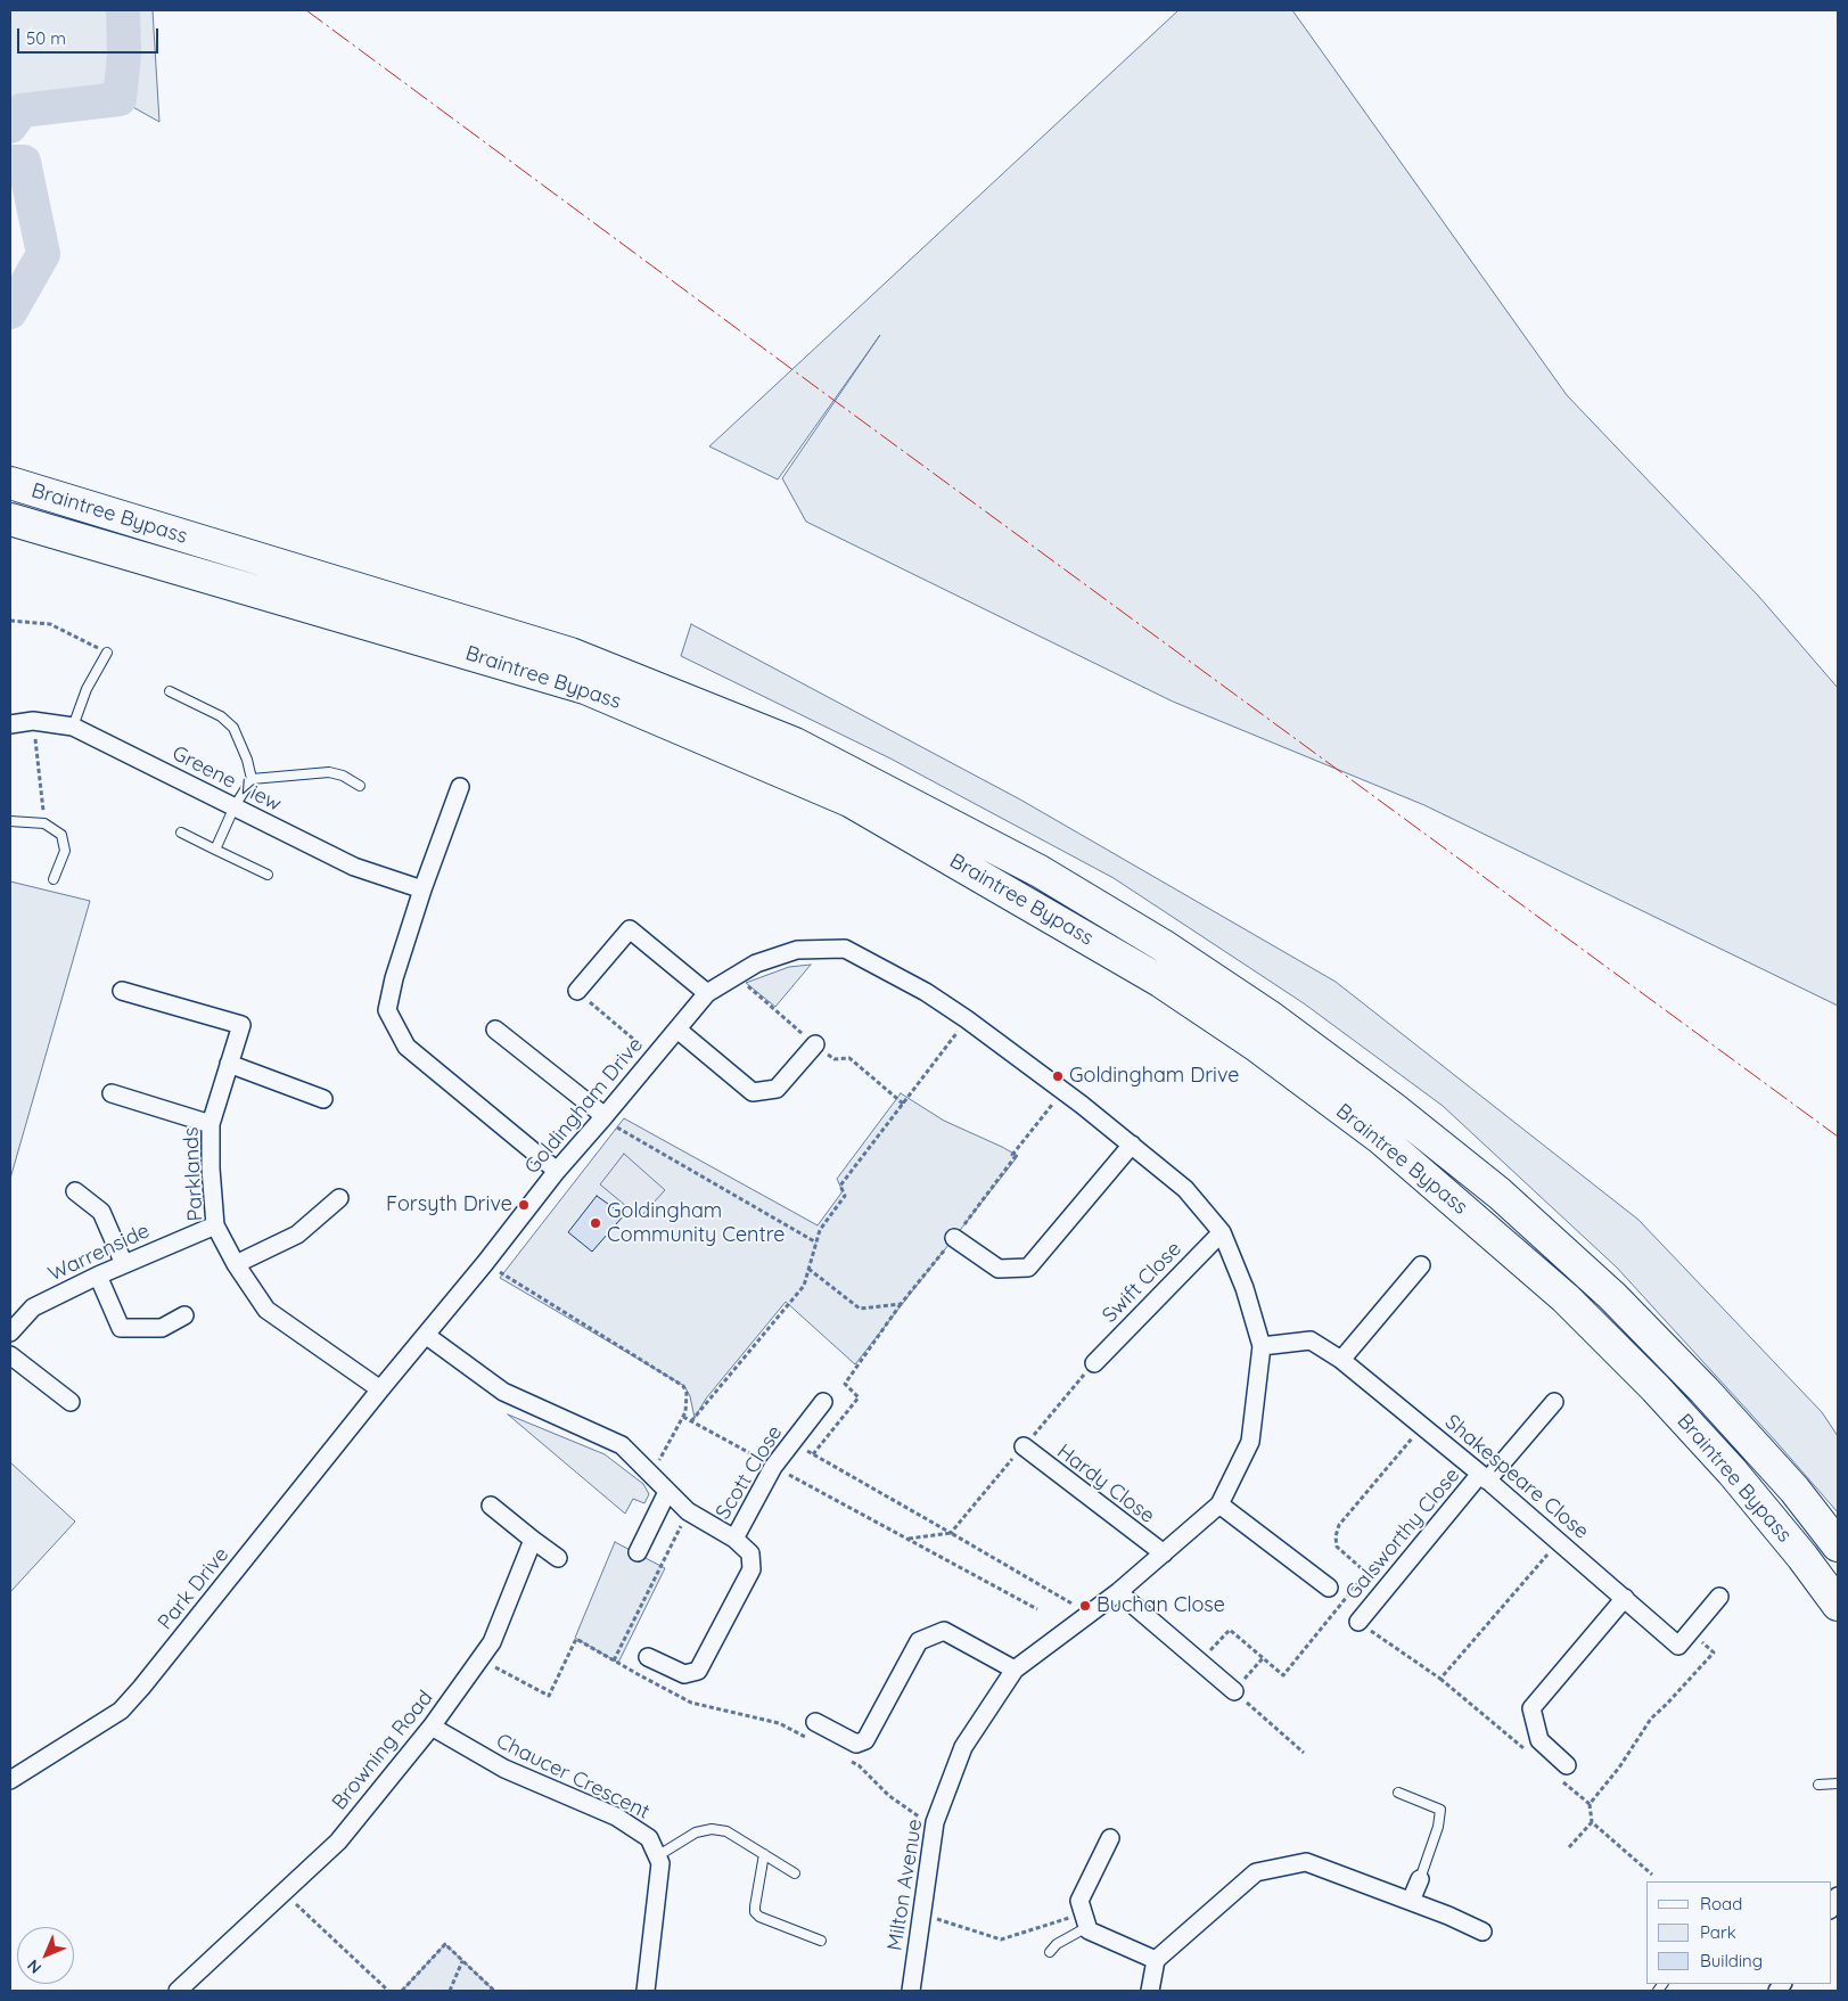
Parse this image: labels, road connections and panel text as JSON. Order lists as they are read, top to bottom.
{
  "streets": {
    "highway": ["Braintree Bypass"],
    "street": [
      "Greene View",
      "Goldingham Drive",
      "Parklands",
      "Warrenside",
      "Swift Close",
      "Scott Close",
      "Shakespeare Close",
      "Hardy Close",
      "Galsworthy Close",
      "Park Drive",
      "Browning Road",
      "Chaucer Crescent",
      "Milton Avenue"
    ]
  },
  "crossings": [
    ["Goldingham Drive", "Parklands"],
    ["Goldingham Drive", "Swift Close"],
    ["Goldingham Drive", "Shakespeare Close"],
    ["Goldingham Drive", "Hardy Close"],
    ["Goldingham Drive", "Park Drive"],
    ["Goldingham Drive", "Milton Avenue"],
    ["Parklands", "Warrenside"],
    ["Parklands", "Park Drive"],
    ["Shakespeare Close", "Galsworthy Close"],
    ["Browning Road", "Chaucer Crescent"]
  ],
  "places": [
    "Goldingham Drive",
    "Forsyth Drive",
    "Goldingham Community Centre",
    "Buchan Close"
  ],
  "legend": ["Road", "Park", "Building"],
  "scale_bar": "50 m",
  "north": "bottom left"
}
